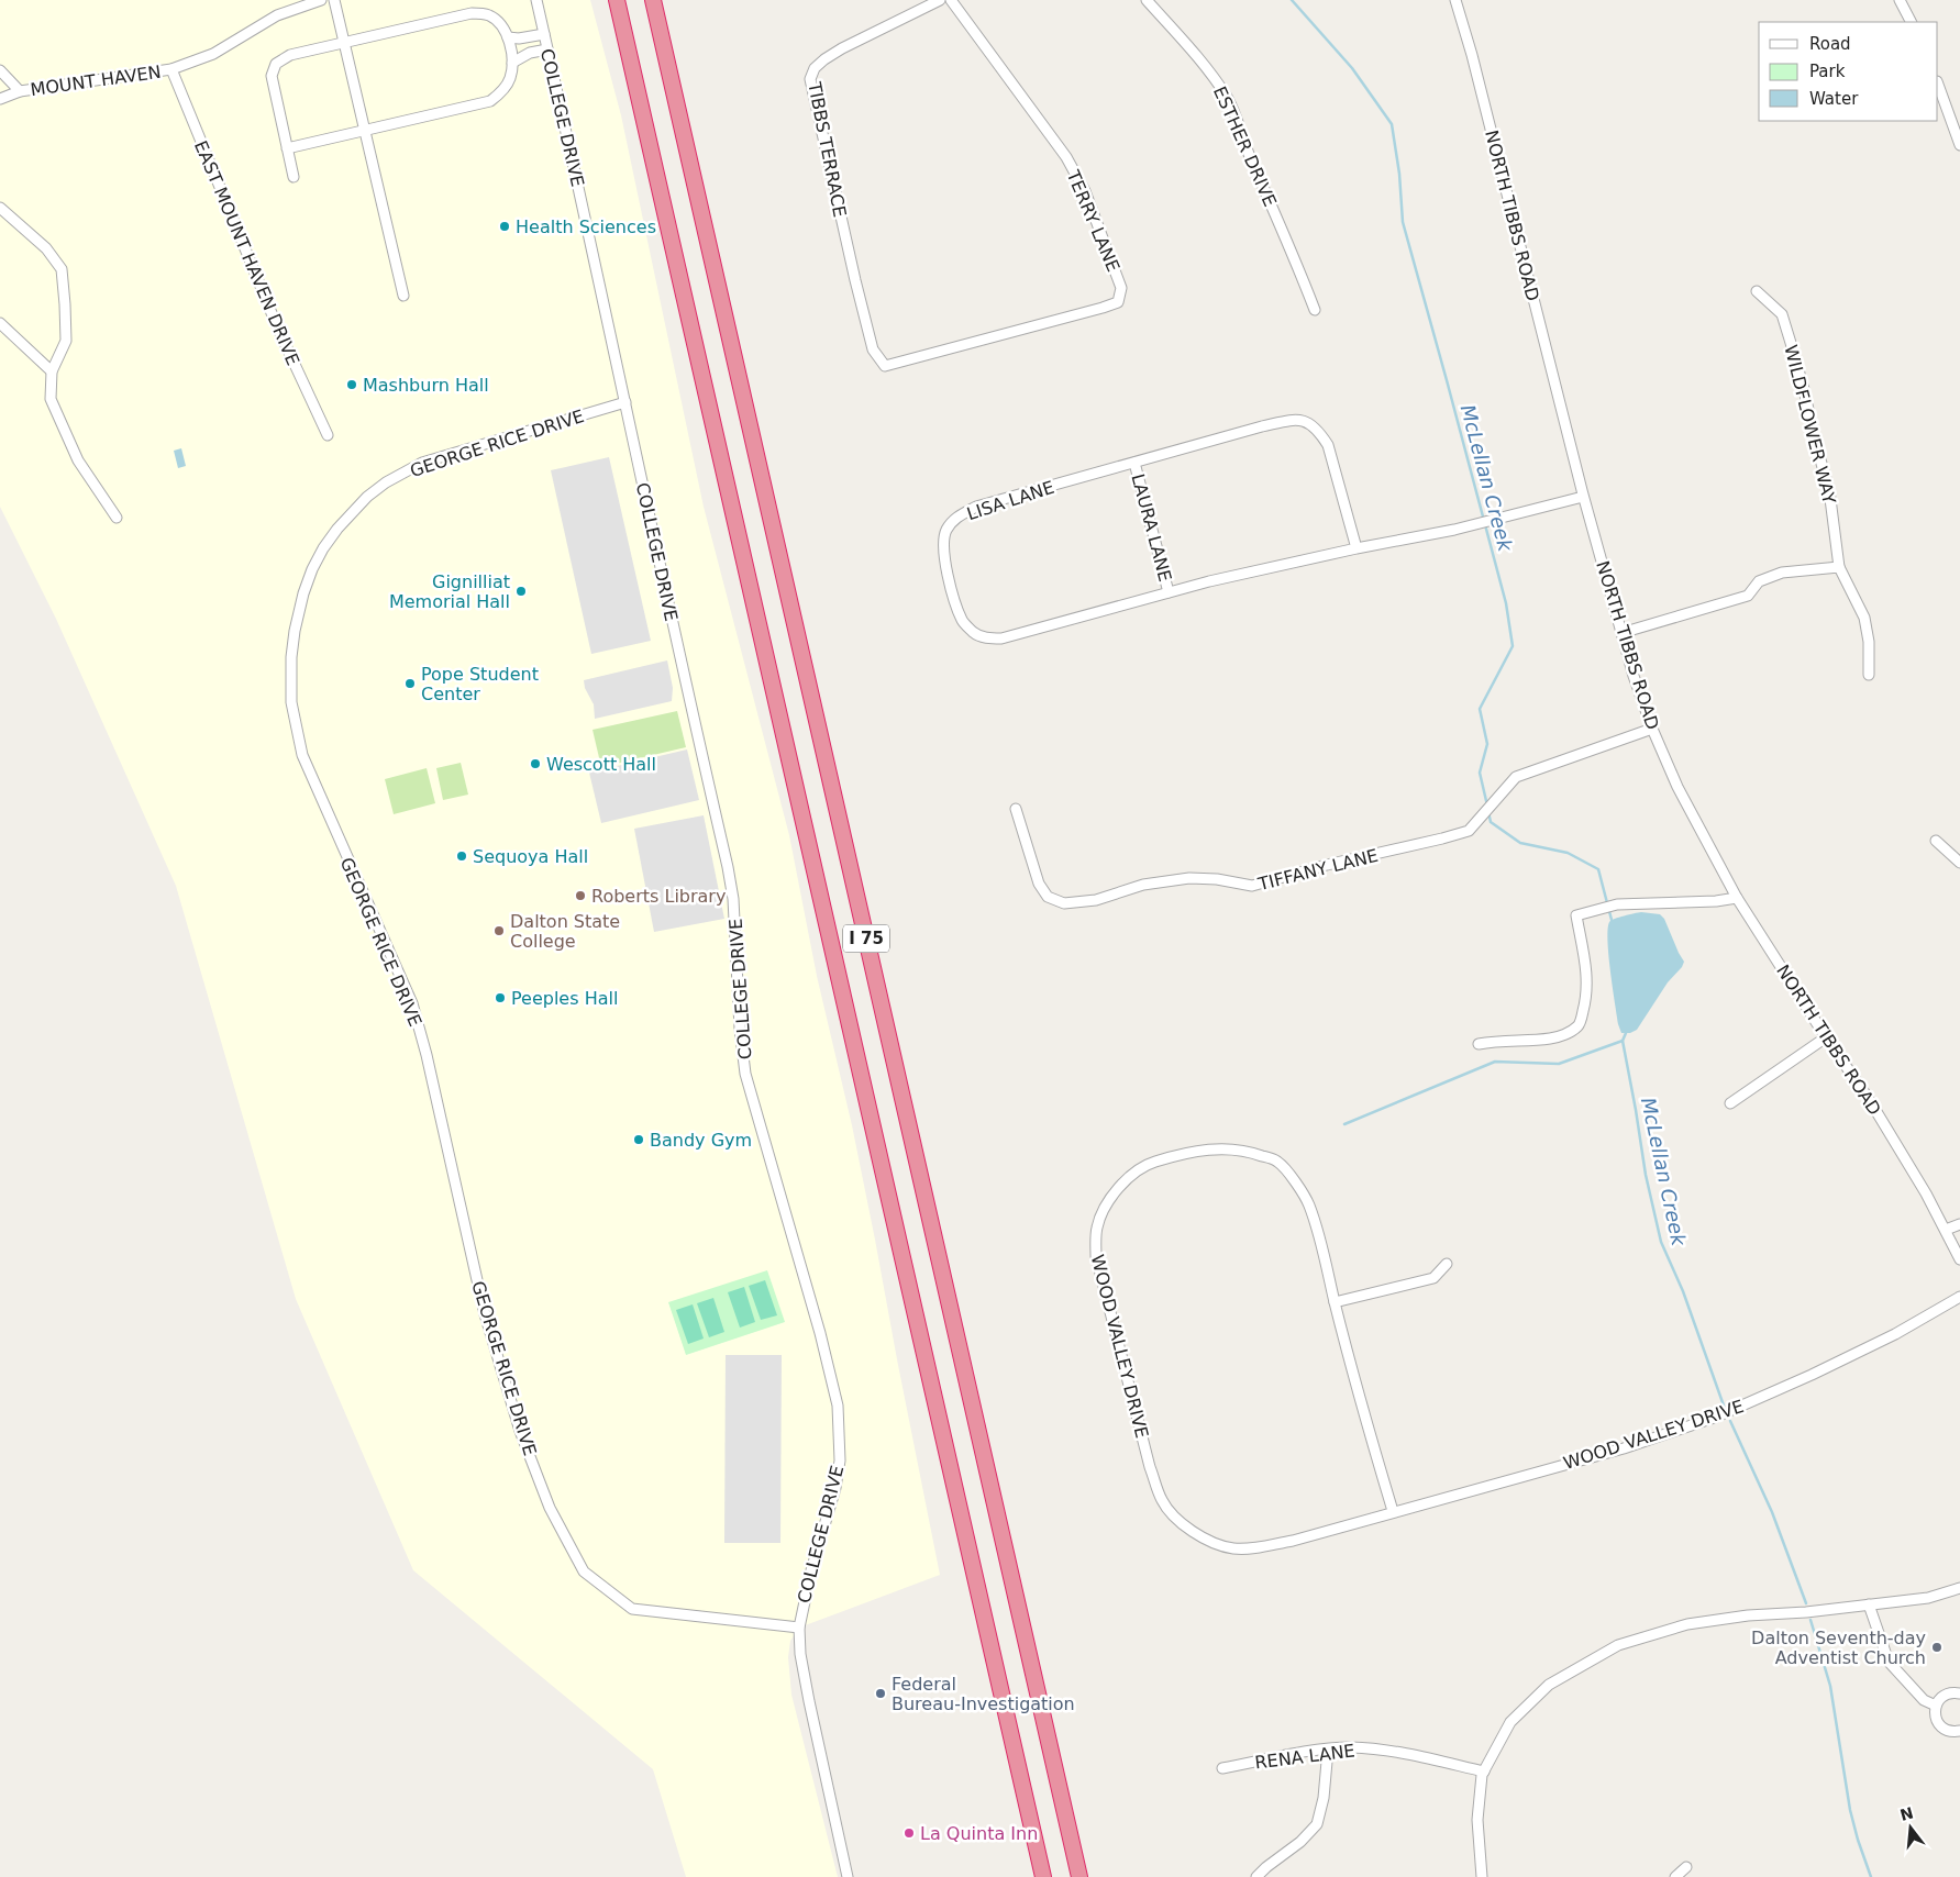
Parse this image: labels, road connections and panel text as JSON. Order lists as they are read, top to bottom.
{
  "streets": {
    "highway": ["I 75"],
    "street": [
      "MOUNT HAVEN",
      "COLLEGE DRIVE",
      "ESTHER DRIVE",
      "TIBBS TERRACE",
      "NORTH TIBBS ROAD",
      "TERRY LANE",
      "EAST MOUNT HAVEN DRIVE",
      "WILDFLOWER WAY",
      "GEORGE RICE DRIVE",
      "LISA LANE",
      "LAURA LANE",
      "TIFFANY LANE",
      "WOOD VALLEY DRIVE",
      "RENA LANE"
    ]
  },
  "crossings": [
    ["MOUNT HAVEN", "EAST MOUNT HAVEN DRIVE"],
    ["COLLEGE DRIVE", "GEORGE RICE DRIVE"],
    ["TIBBS TERRACE", "TERRY LANE"],
    ["NORTH TIBBS ROAD", "LISA LANE"],
    ["NORTH TIBBS ROAD", "TIFFANY LANE"],
    ["LISA LANE", "LAURA LANE"]
  ],
  "water": ["McLellan Creek"],
  "places": [
    "Health Sciences",
    "Mashburn Hall",
    "Gignilliat Memorial Hall",
    "Pope Student Center",
    "Wescott Hall",
    "Sequoya Hall",
    "Roberts Library",
    "Dalton State College",
    "Peeples Hall",
    "Bandy Gym",
    "Dalton Seventh-day Adventist Church",
    "Federal Bureau-Investigation",
    "La Quinta Inn"
  ],
  "legend": ["Road", "Park", "Water"],
  "north": "top"
}
